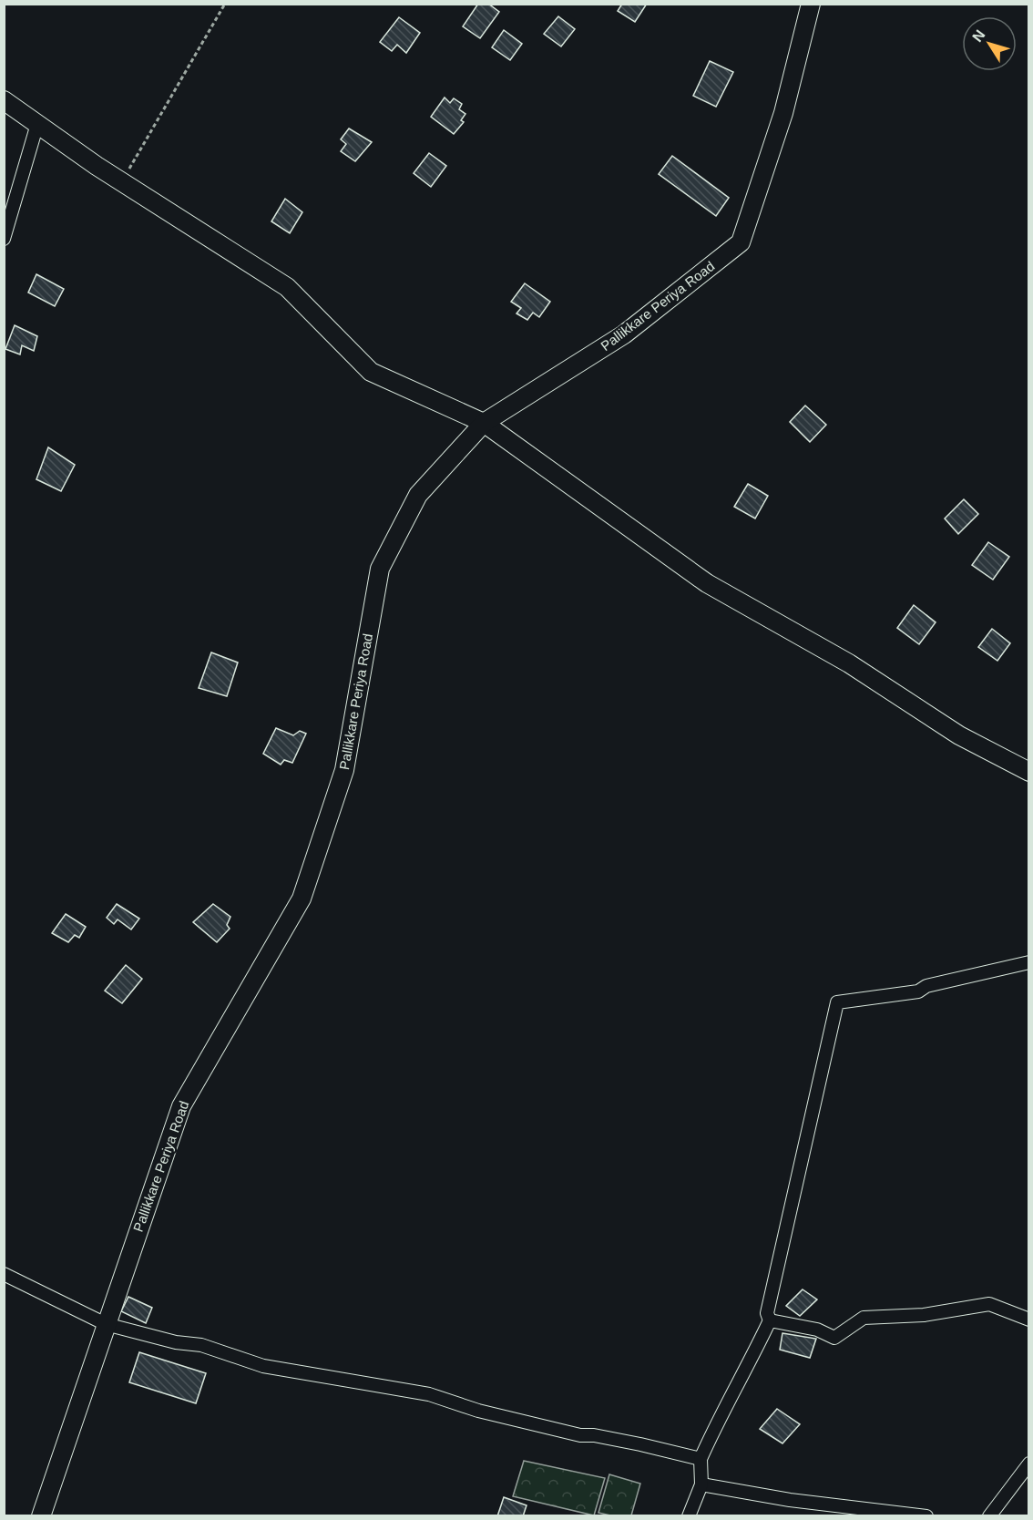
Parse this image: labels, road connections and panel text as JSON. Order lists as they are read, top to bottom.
{
  "streets": {
    "main road": ["Pallikkare Periya Road"]
  },
  "north": "top left"
}
